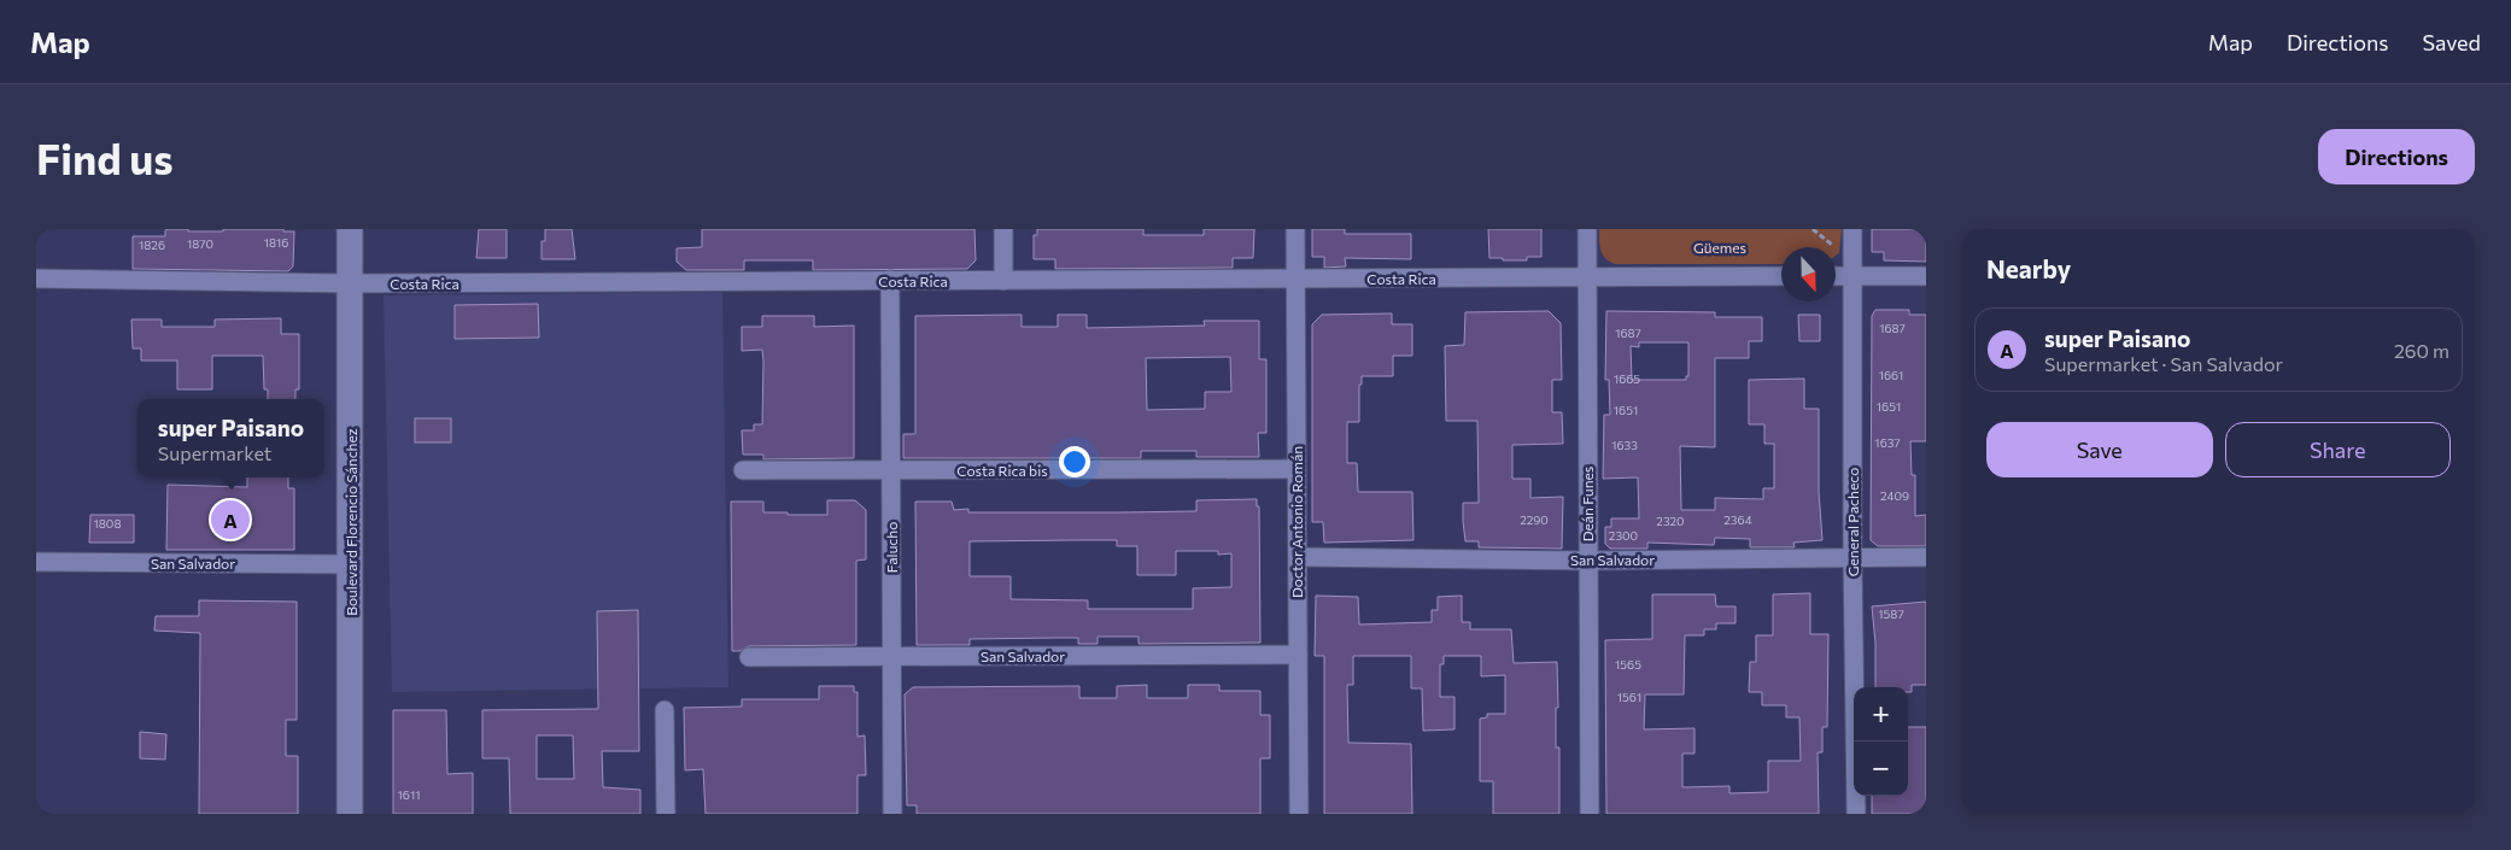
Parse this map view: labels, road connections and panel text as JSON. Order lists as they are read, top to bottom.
{
  "streets": {
    "main road": ["Boulevard Florencio Sánchez"],
    "street": [
      "Costa Rica",
      "Costa Rica bis",
      "Deán Funes",
      "Doctor Antonio Román",
      "General Pacheco",
      "Falucho",
      "San Salvador"
    ]
  },
  "crossings": [
    ["Costa Rica", "Deán Funes"],
    ["Costa Rica", "Boulevard Florencio Sánchez"],
    ["Costa Rica", "Doctor Antonio Román"],
    ["Costa Rica", "Falucho"],
    ["Costa Rica bis", "Doctor Antonio Román"],
    ["Costa Rica bis", "Falucho"],
    ["Deán Funes", "San Salvador"],
    ["Boulevard Florencio Sánchez", "San Salvador"],
    ["Doctor Antonio Román", "San Salvador"],
    ["General Pacheco", "San Salvador"],
    ["Falucho", "San Salvador"]
  ],
  "parks": ["Güemes"],
  "house_numbers": [
    "1816",
    "1870",
    "1826",
    "1687",
    "1687",
    "1661",
    "1665",
    "1651",
    "1651",
    "1637",
    "1633",
    "2409",
    "2290",
    "2364",
    "2320",
    "1808",
    "2300",
    "1587",
    "1565",
    "1561",
    "1611"
  ],
  "north": "bottom",
  "page": {
    "header": "Map",
    "nav": ["Map", "Directions", "Saved"],
    "buttons": [
      "Directions",
      ["Save", "Share"]
    ],
    "title": "Find us",
    "heading": "Nearby",
    "list": [
      {
        "mark": "A",
        "name": "super Paisano",
        "note": "Supermarket · San Salvador",
        "value": "260 m"
      }
    ],
    "popup": ["super Paisano", "Supermarket"],
    "pins": "A",
    "map_buttons": ["+", "−"]
  }
}
